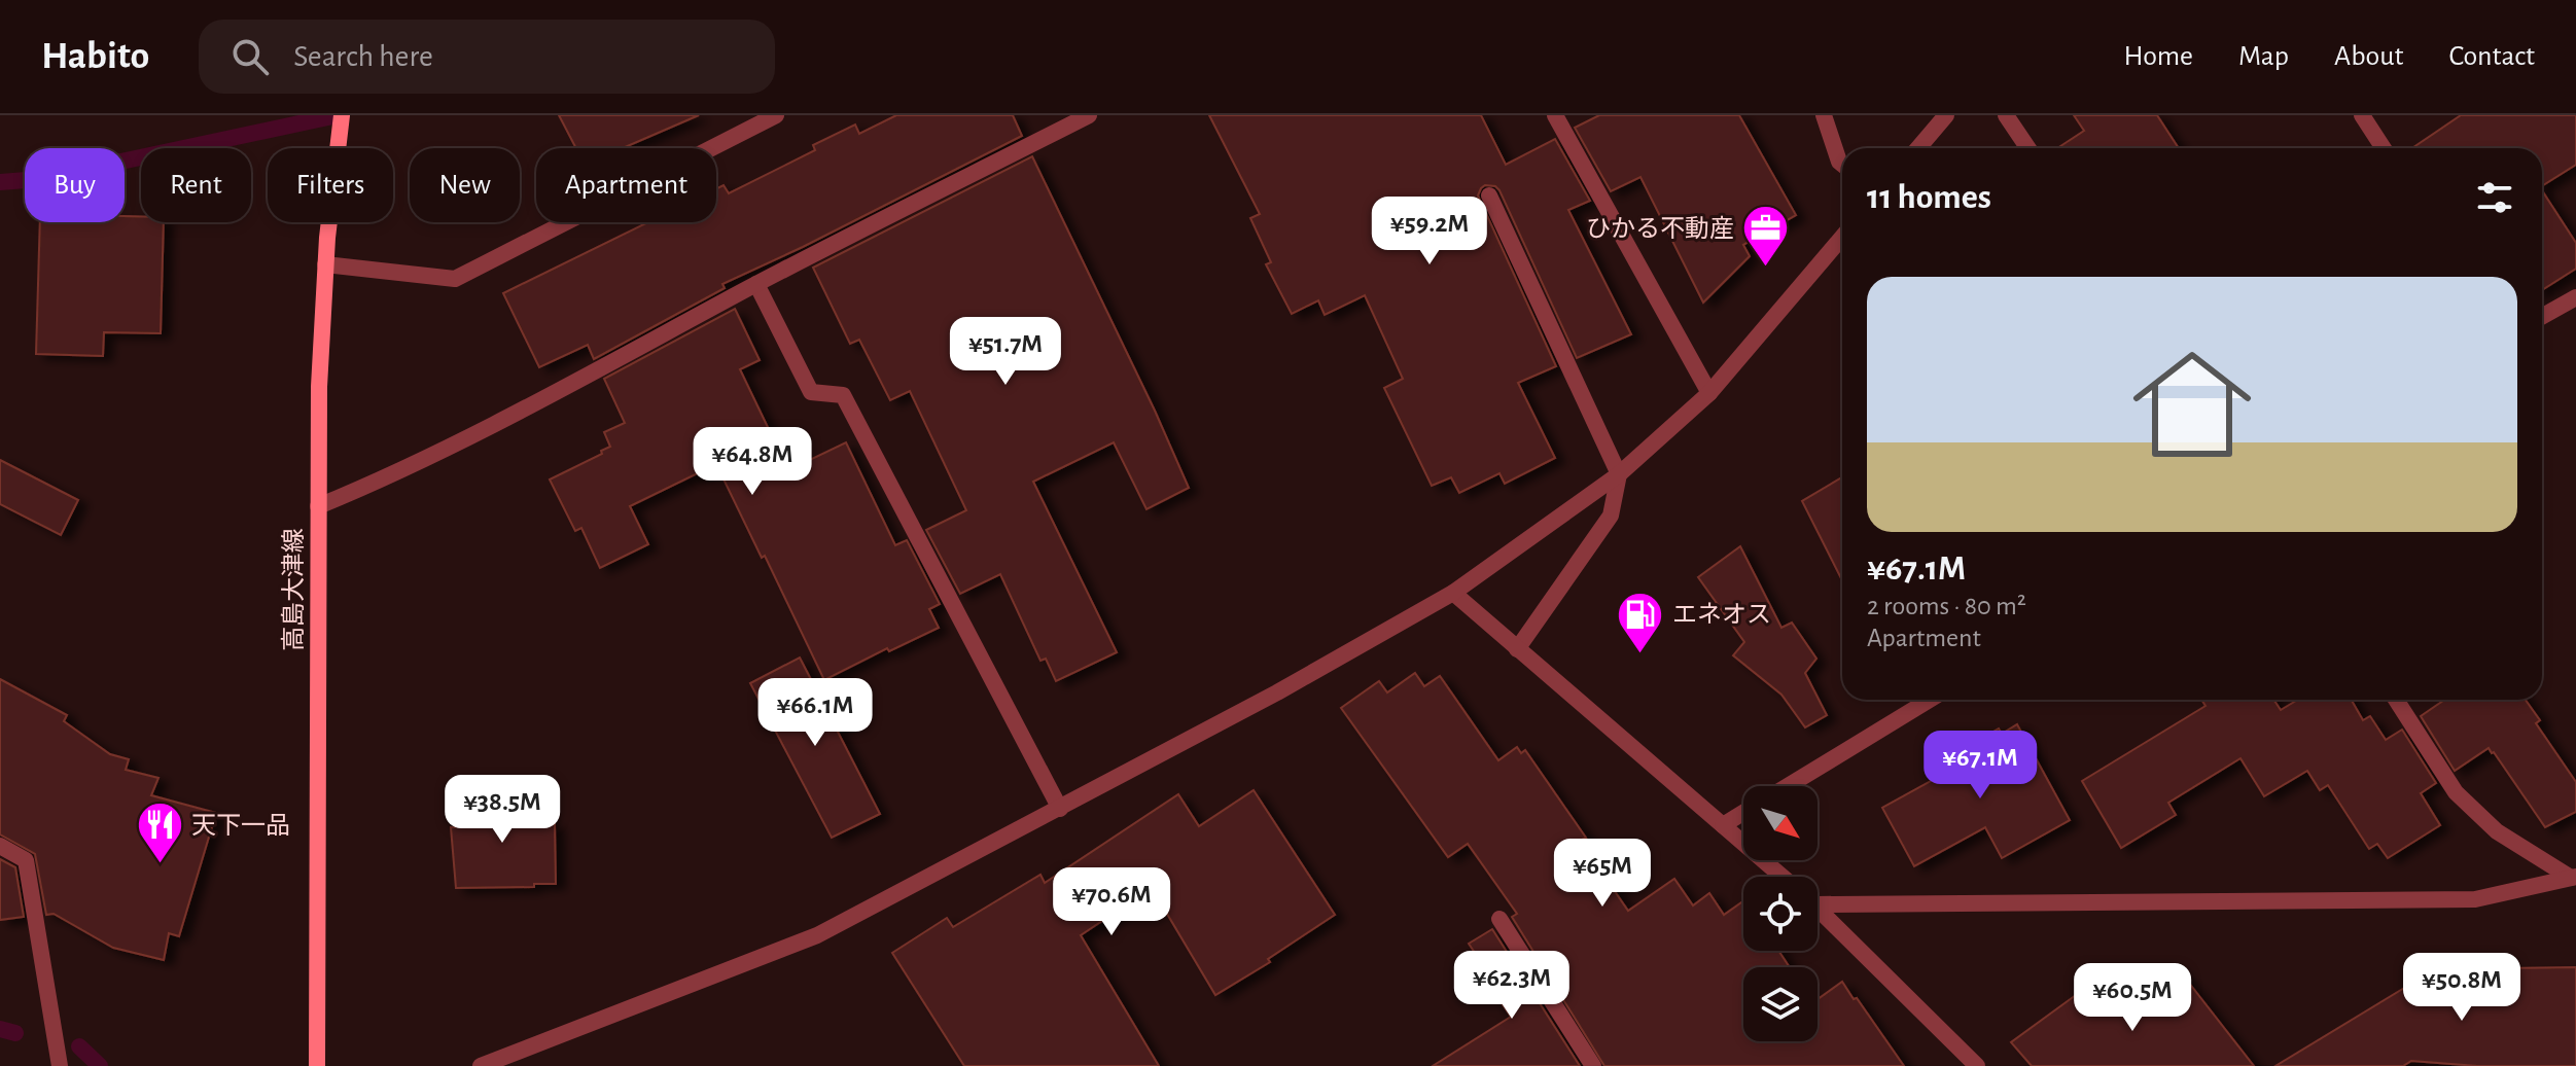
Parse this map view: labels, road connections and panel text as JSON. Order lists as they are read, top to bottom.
{
  "streets": {
    "main road": ["高島大津線"]
  },
  "places": {
    "office": ["ひかる不動産"],
    "fuel station": ["エネオス"],
    "restaurant": ["天下一品"]
  },
  "north": "bottom right",
  "page": {
    "header": "Habito",
    "search": "Search here",
    "nav": [
      "Home",
      "Map",
      "About",
      "Contact"
    ],
    "chip": [
      "Buy",
      "Rent",
      "Filters",
      "New",
      "Apartment"
    ],
    "heading": "11 homes",
    "price": [
      "¥59.2M",
      "¥51.7M",
      "¥64.8M",
      "¥66.1M",
      "¥67.1M",
      "¥38.5M",
      "¥65M",
      "¥70.6M",
      "¥62.3M",
      "¥50.8M",
      "¥60.5M"
    ],
    "list": [
      {
        "name": "¥67.1M",
        "note": "2 rooms · 80 m² · Apartment"
      }
    ]
  }
}
